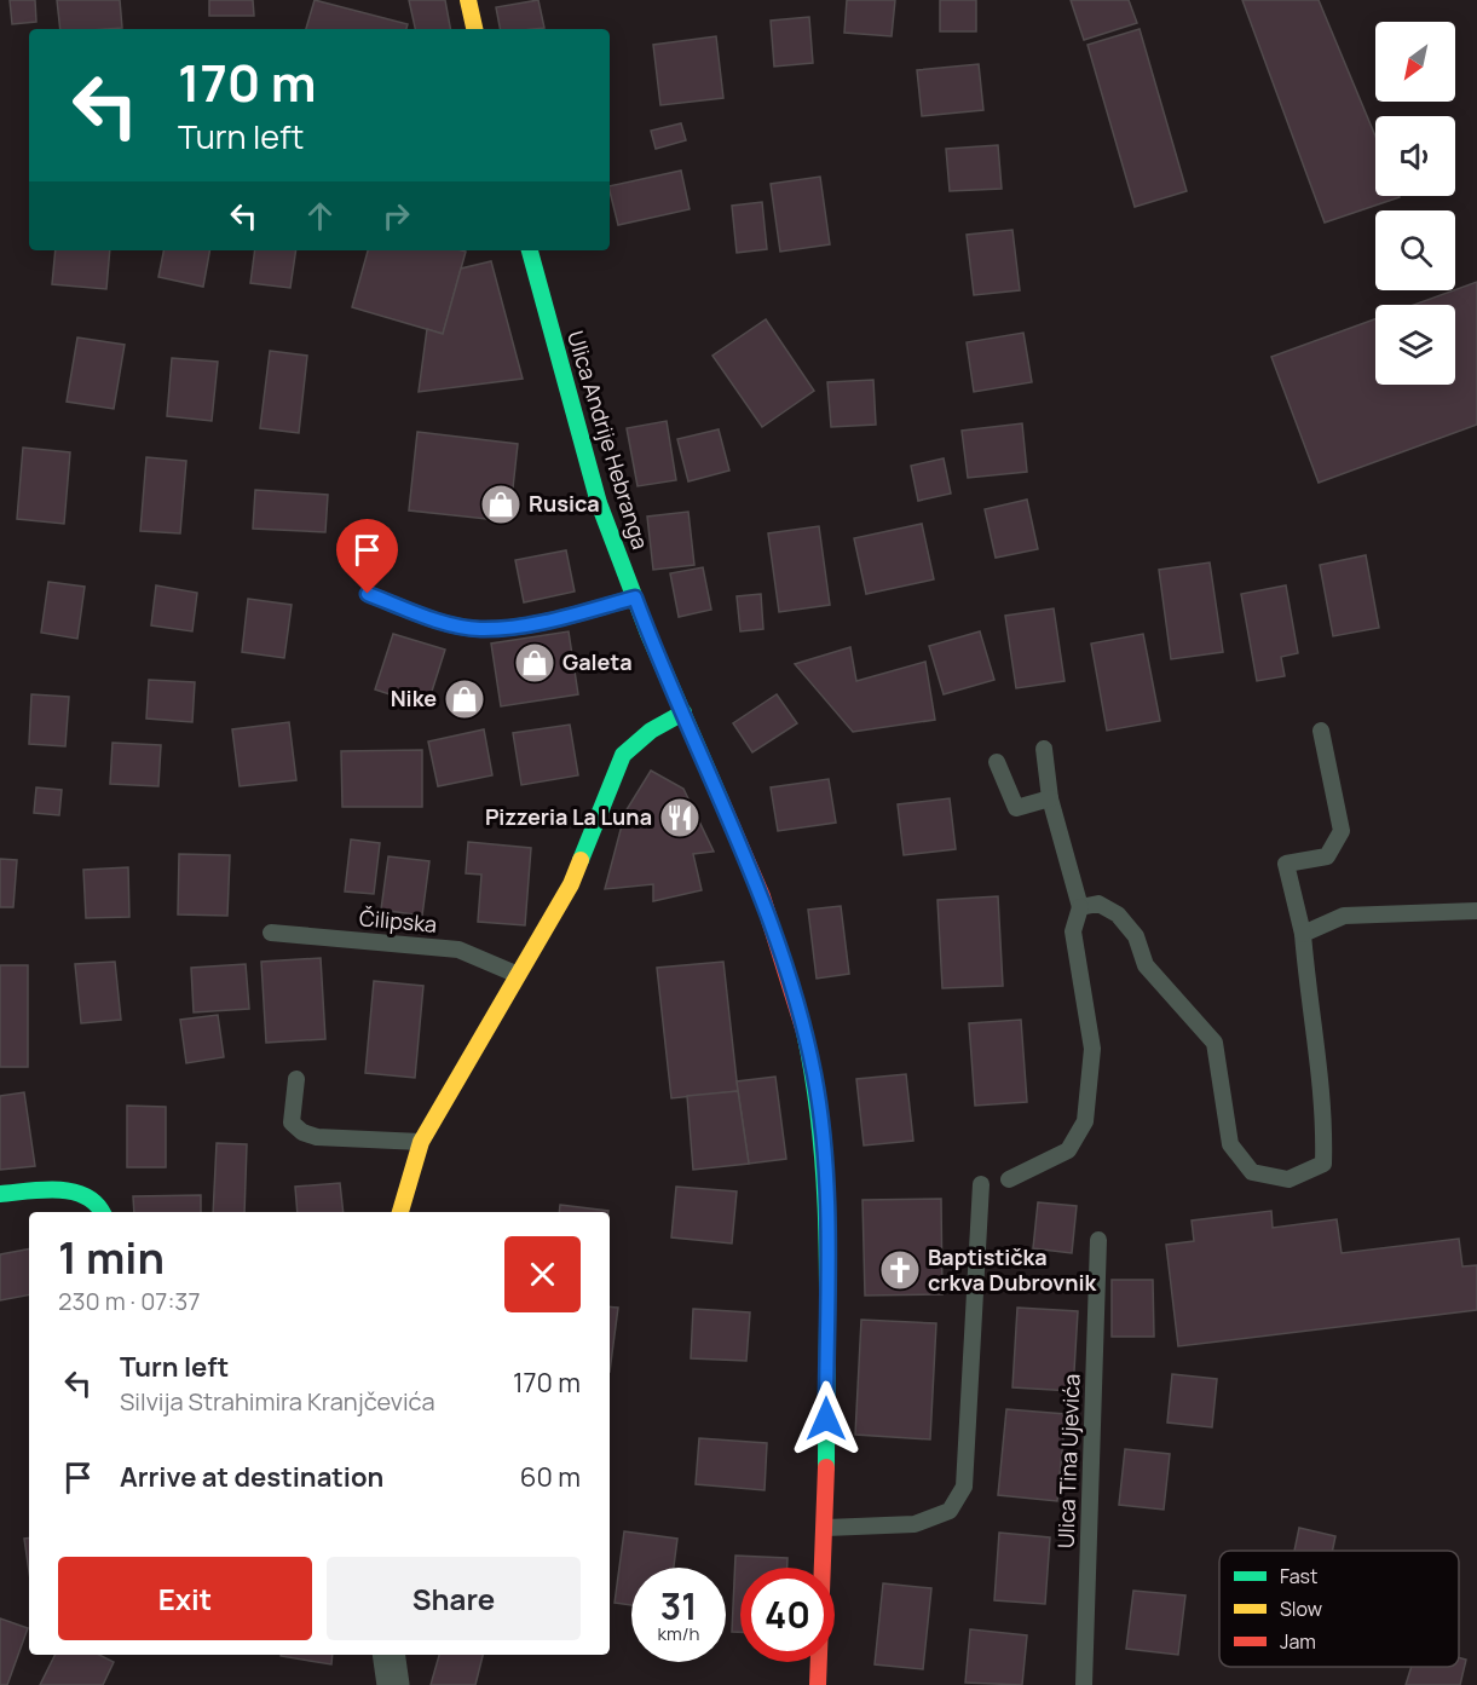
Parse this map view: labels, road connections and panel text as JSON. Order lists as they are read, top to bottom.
{
  "streets": {
    "street": ["Ulica Andrije Hebranga"],
    "lane": ["Čilipska", "Ulica Tina Ujevića"]
  },
  "places": {
    "shop": ["Rusica", "Galeta", "Nike"],
    "restaurant": ["Pizzeria La Luna"],
    "church": ["Baptistička crkva Dubrovnik"]
  },
  "legend": ["Fast", "Slow", "Jam"],
  "north": "bottom left",
  "page": {
    "turn": ["170 m", "Turn left"],
    "heading": ["1 min", "230 m · 07:37"],
    "list": [
      {
        "name": "Turn left",
        "note": "Silvija Strahimira Kranjčevića",
        "value": "170 m"
      },
      {
        "name": "Arrive at destination",
        "value": "60 m"
      }
    ],
    "buttons": ["Exit", "Share"],
    "speed": "31 km/h",
    "limit": "40"
  }
}
